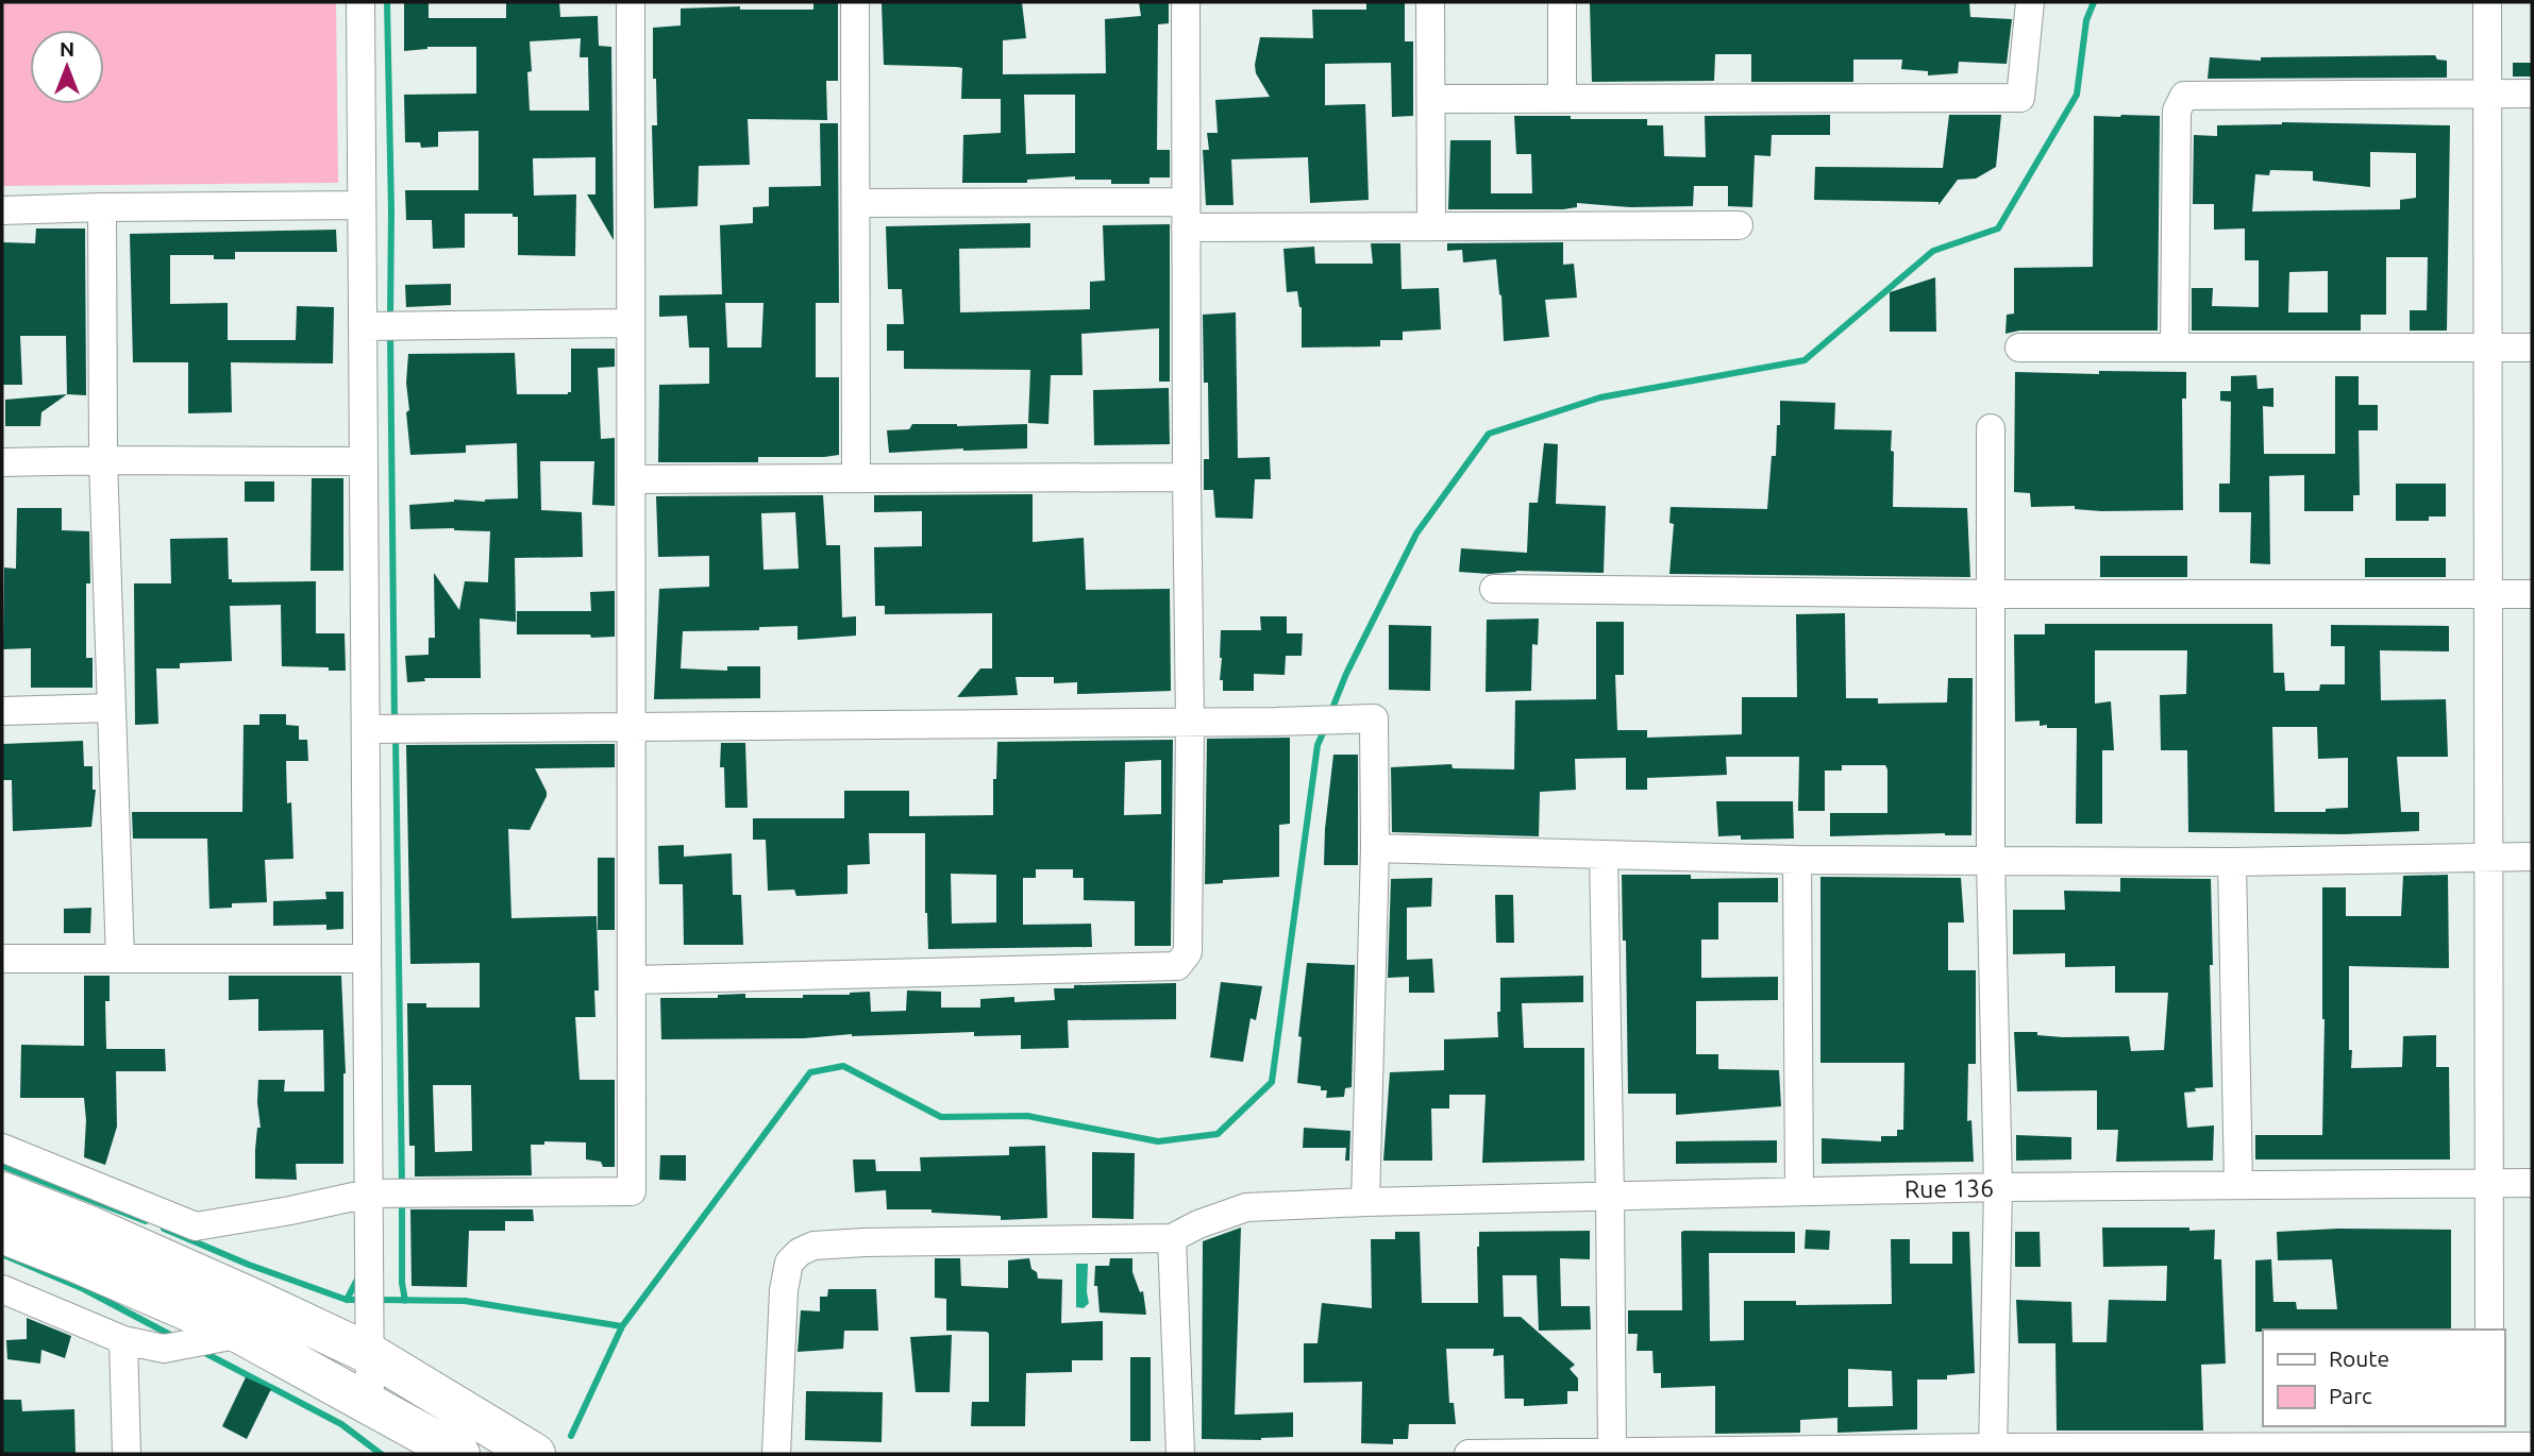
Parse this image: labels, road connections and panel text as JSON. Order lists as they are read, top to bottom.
{
  "streets": {
    "street": ["Rue 136"]
  },
  "legend": ["Route", "Parc"],
  "north": "top"
}
